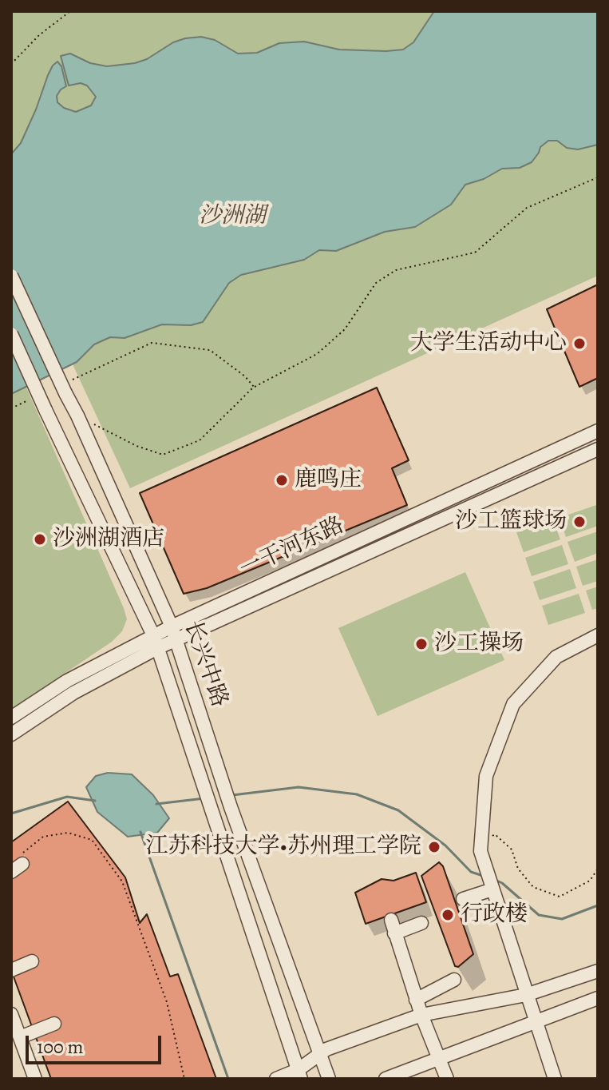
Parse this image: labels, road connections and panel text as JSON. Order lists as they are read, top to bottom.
{
  "streets": {
    "street": ["一干河东路", "长兴中路"]
  },
  "crossings": [
    ["一干河东路", "长兴中路"]
  ],
  "parks": ["沙洲湖"],
  "places": [
    "大学生活动中心",
    "鹿鸣庄",
    "沙工篮球场",
    "沙洲湖酒店",
    "沙工操场",
    "江苏科技大学•苏州理工学院",
    "行政楼"
  ],
  "scale_bar": "100 m"
}
